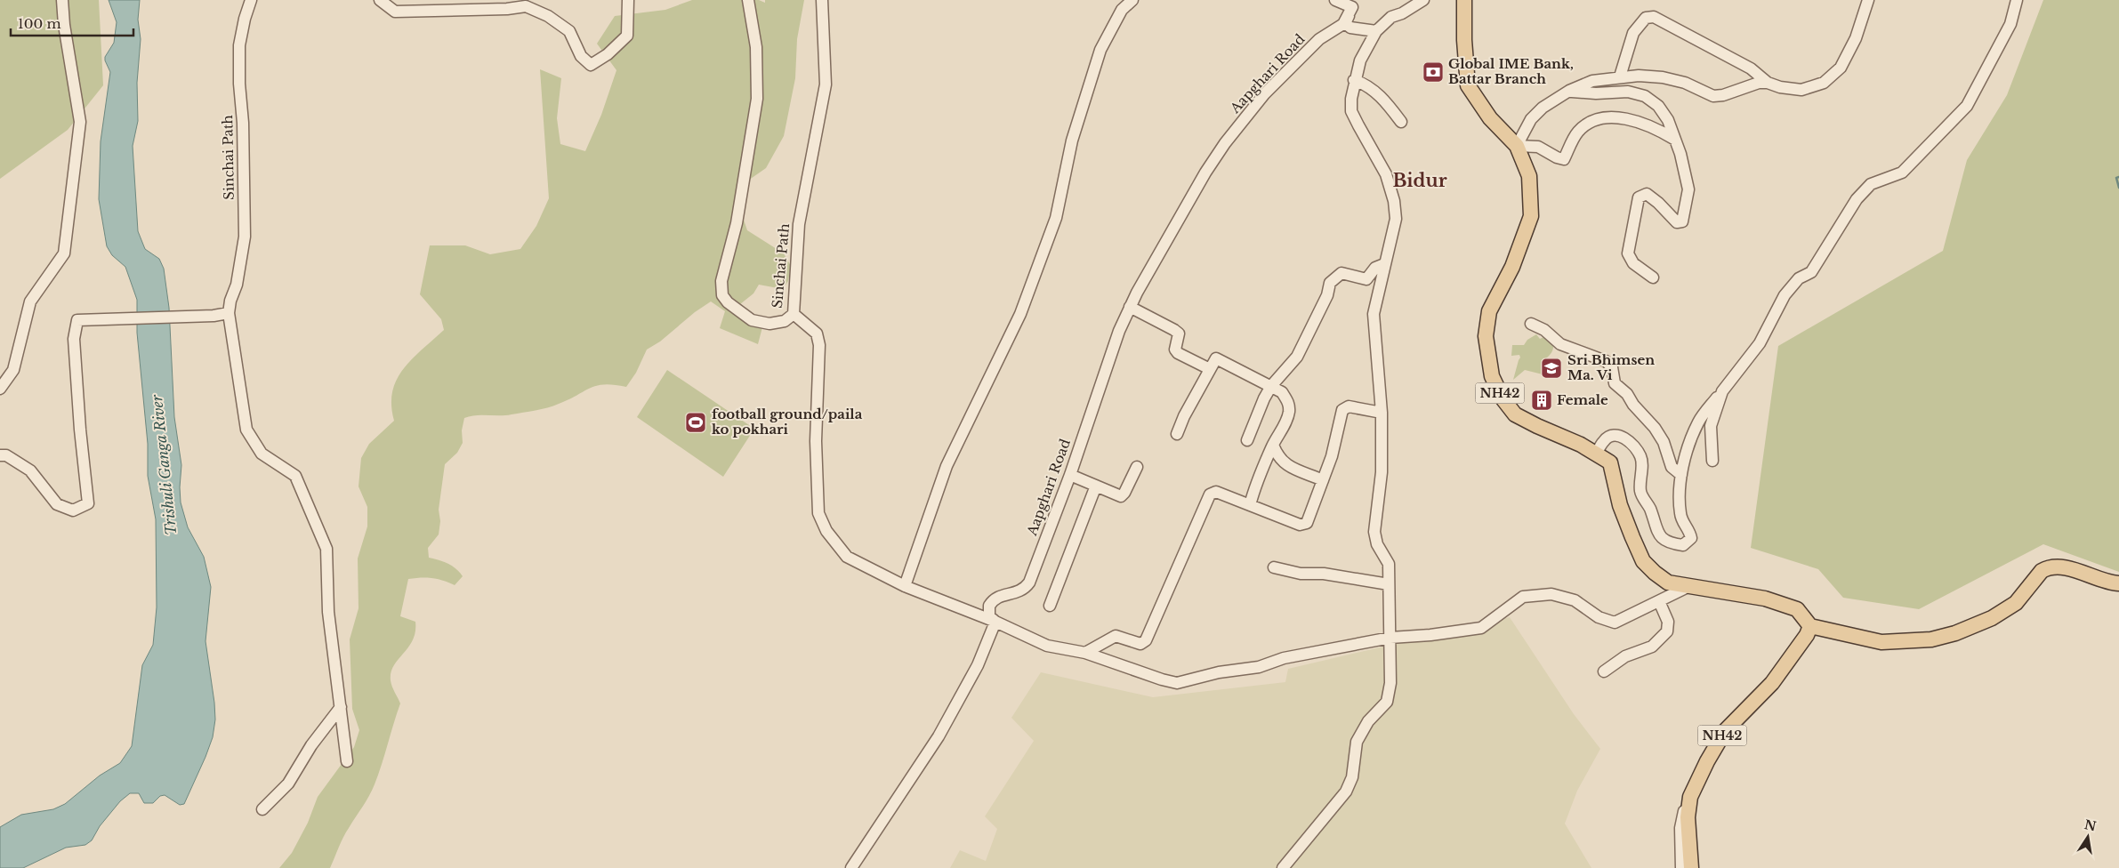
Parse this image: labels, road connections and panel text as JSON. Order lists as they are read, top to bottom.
{
  "streets": {
    "main road": ["NH42"],
    "street": ["Aapghari Road", "Sinchai Path"]
  },
  "districts": ["Bidur"],
  "water": ["Trishuli Ganga River"],
  "places": {
    "bank": ["Global IME Bank, Battar Branch"],
    "school or university": ["Sri Bhimsen Ma. Vi"],
    "building": ["Female"],
    "sports": ["football ground/paila ko pokhari"]
  },
  "scale_bar": "100 m",
  "north": "top"
}
